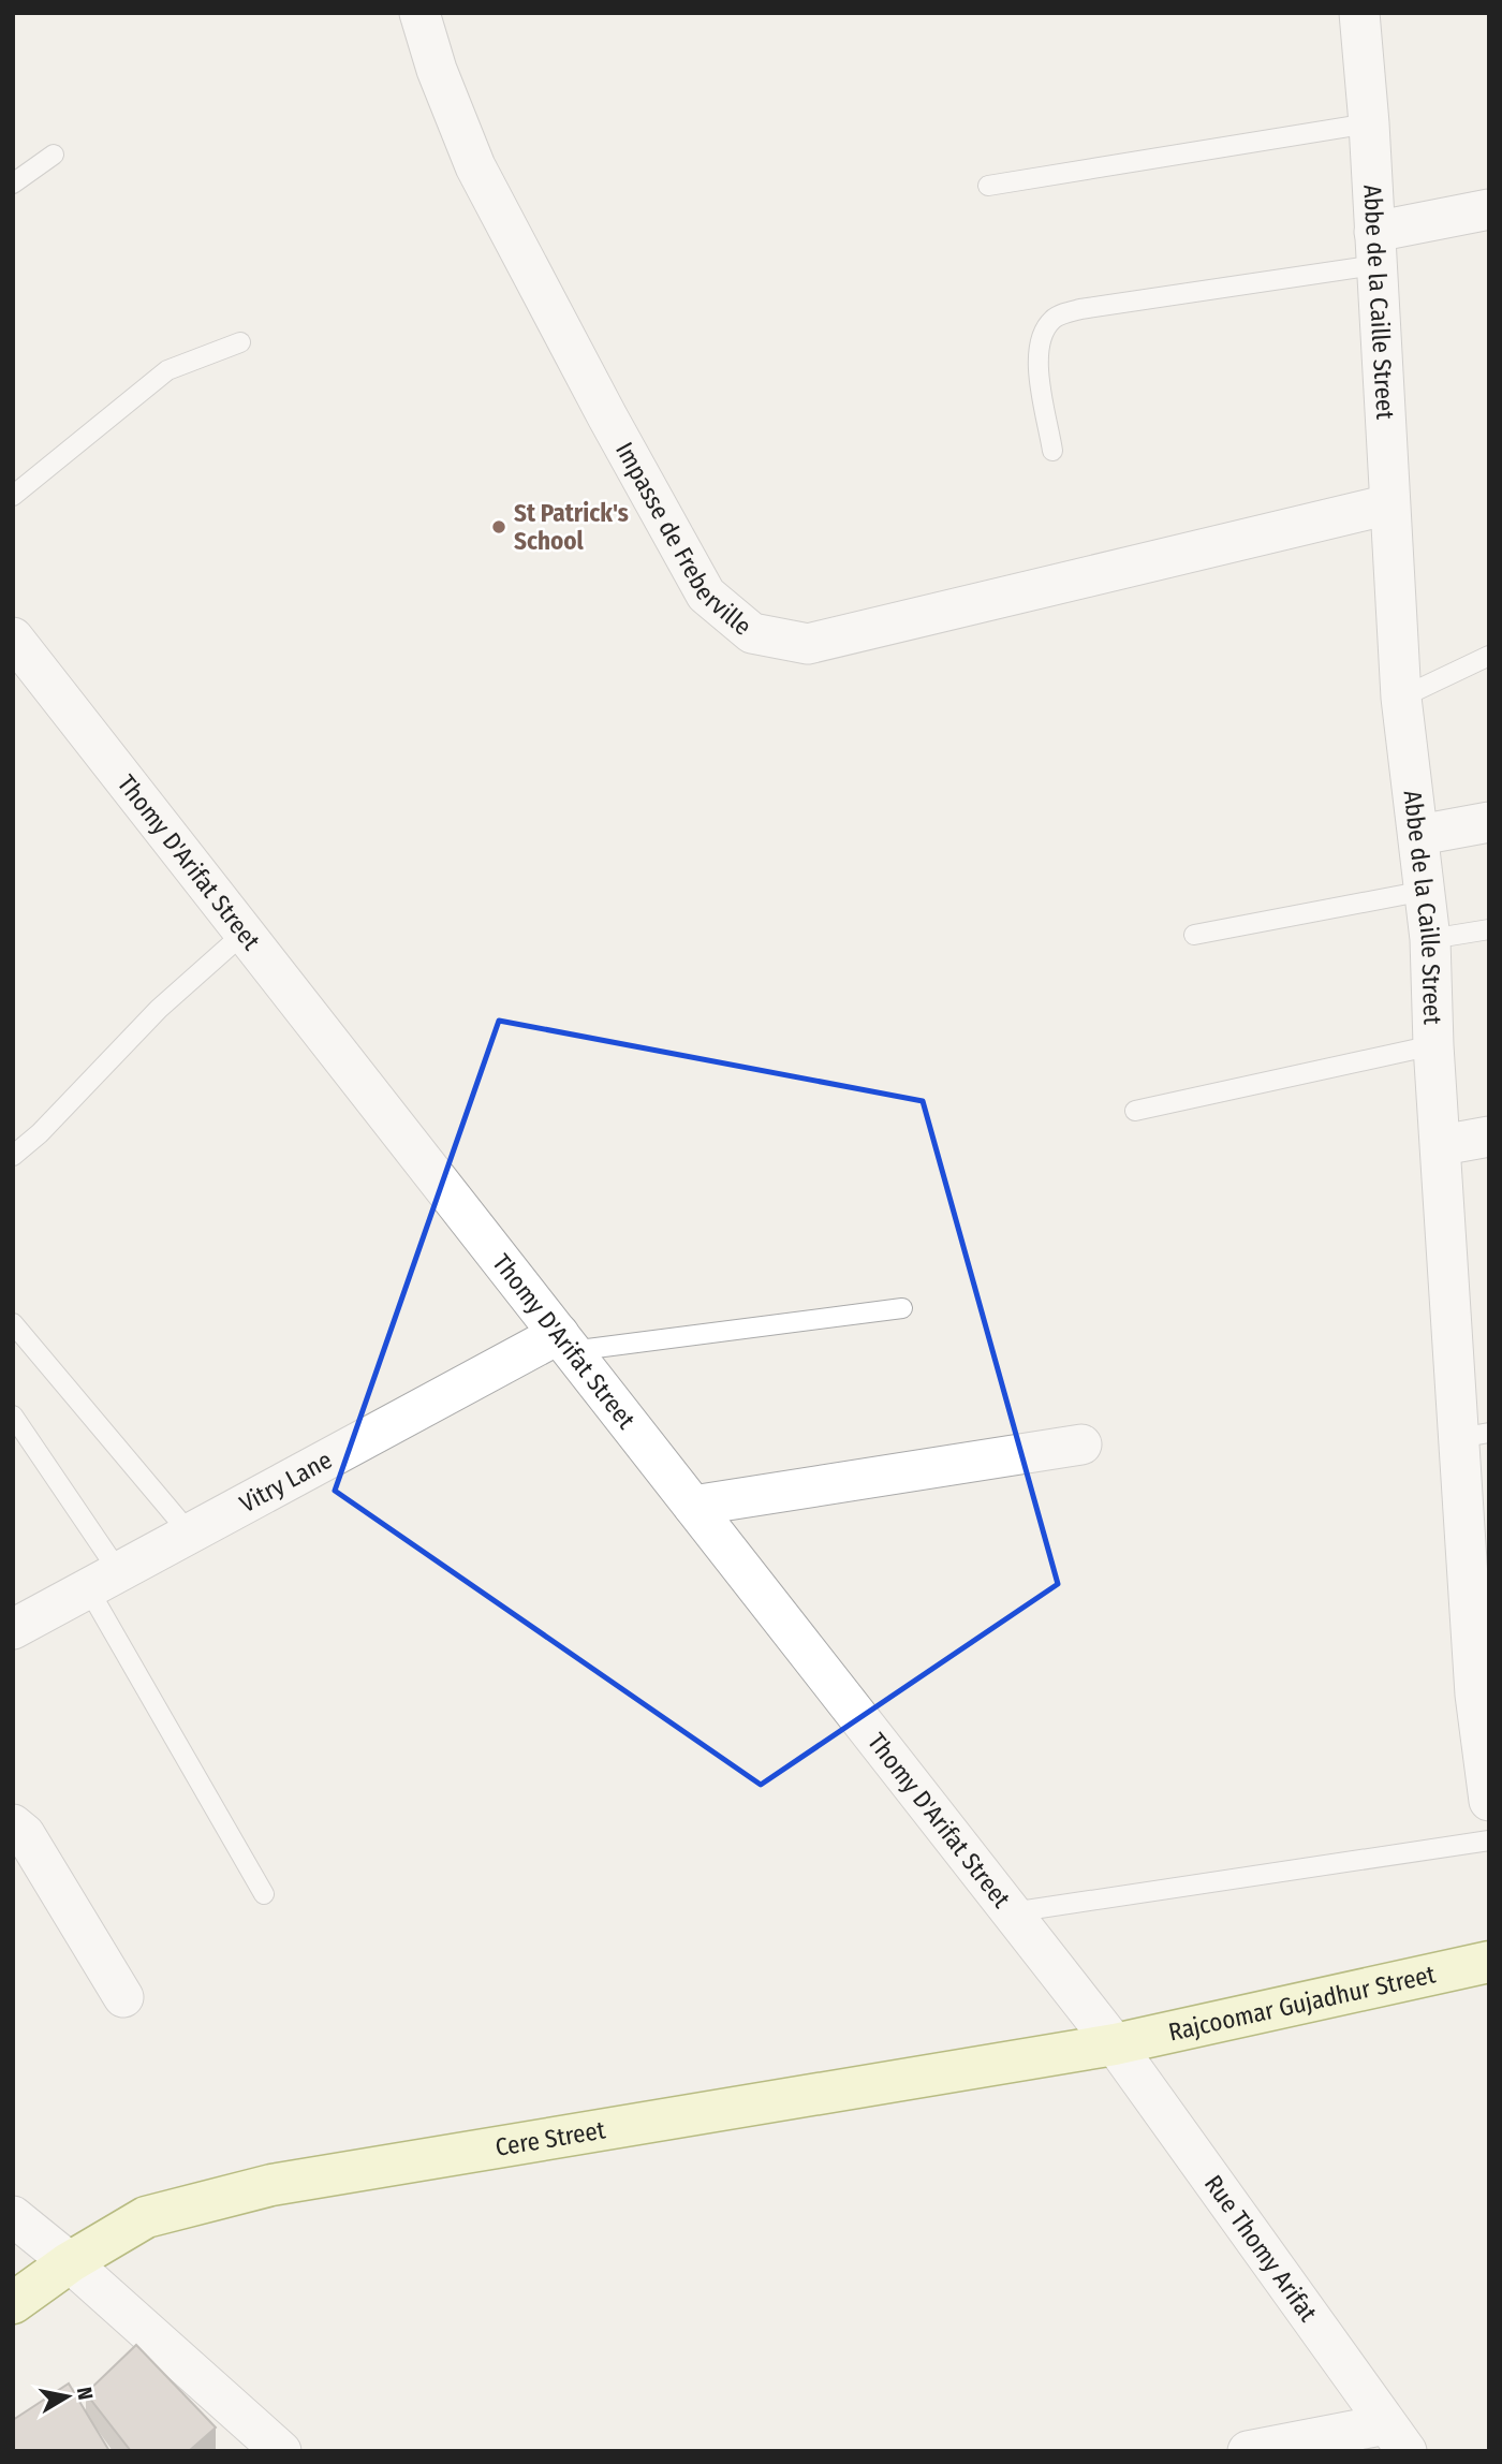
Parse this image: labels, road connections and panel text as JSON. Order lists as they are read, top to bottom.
{
  "streets": {
    "street": [
      "Abbe de la Caille Street",
      "Impasse de Freberville",
      "Thomy D'Arifat Street",
      "Vitry Lane",
      "Rajcoomar Gujadhur Street",
      "Cere Street",
      "Rue Thomy Arifat"
    ]
  },
  "crossings": [
    ["Abbe de la Caille Street", "Impasse de Freberville"],
    ["Thomy D'Arifat Street", "Vitry Lane"],
    ["Thomy D'Arifat Street", "Rajcoomar Gujadhur Street"],
    ["Thomy D'Arifat Street", "Cere Street"],
    ["Thomy D'Arifat Street", "Rue Thomy Arifat"],
    ["Rajcoomar Gujadhur Street", "Cere Street"],
    ["Rajcoomar Gujadhur Street", "Rue Thomy Arifat"],
    ["Cere Street", "Rue Thomy Arifat"]
  ],
  "places": ["St Patrick's School"],
  "north": "right"
}
